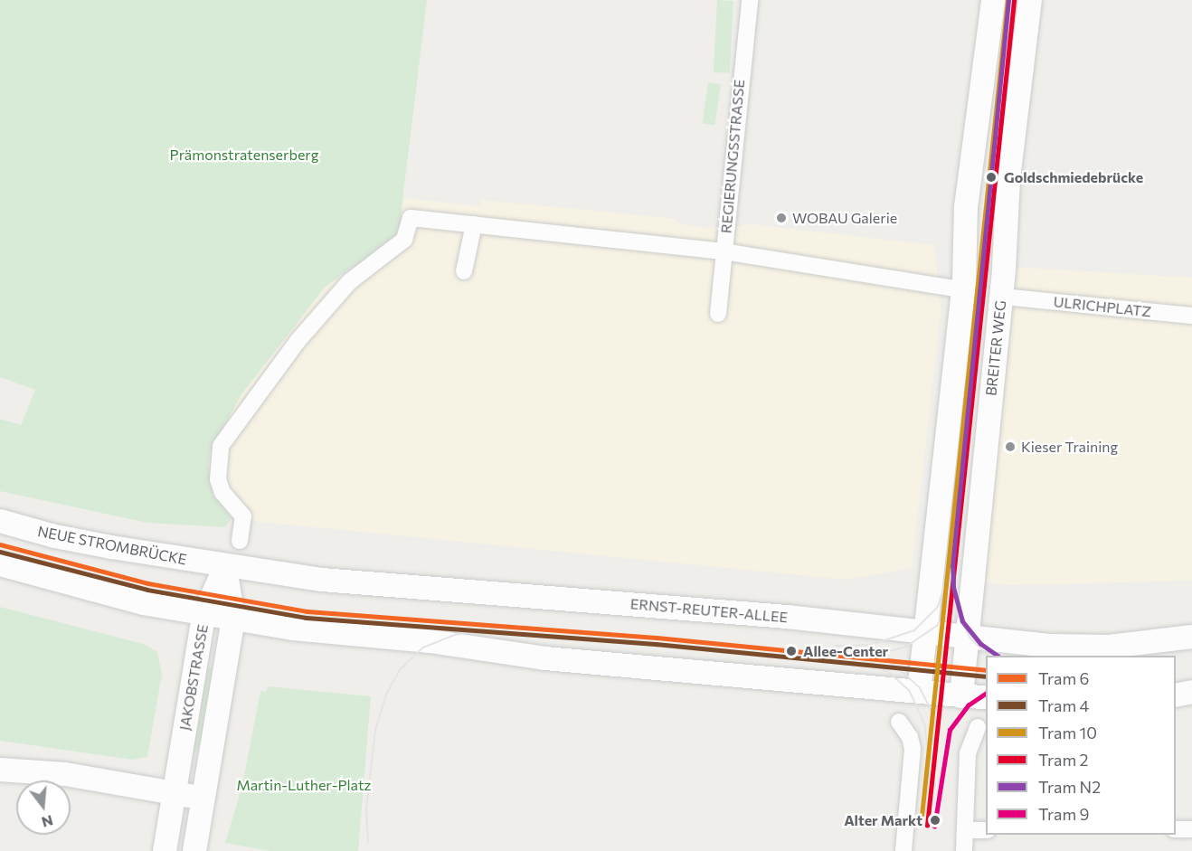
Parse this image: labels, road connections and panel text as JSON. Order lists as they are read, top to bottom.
{
  "streets": {
    "main road": [
      "BREITER WEG",
      "NEUE STROMBRÜCKE",
      "ERNST-REUTER-ALLEE",
      "JAKOBSTRASSE"
    ],
    "street": ["REGIERUNGSSTRASSE", "ULRICHPLATZ"]
  },
  "crossings": [
    ["BREITER WEG", "ERNST-REUTER-ALLEE"],
    ["NEUE STROMBRÜCKE", "ERNST-REUTER-ALLEE"],
    ["NEUE STROMBRÜCKE", "JAKOBSTRASSE"],
    ["ERNST-REUTER-ALLEE", "JAKOBSTRASSE"]
  ],
  "parks": ["Prämonstratenserberg", "Martin-Luther-Platz"],
  "places": [
    "Goldschmiedebrücke",
    "WOBAU Galerie",
    "Kieser Training",
    "Allee-Center",
    "Alter Markt"
  ],
  "lines": [
    "tram line 10",
    "tram line N2",
    "tram line 2",
    "tram line 6",
    "tram line 4",
    "tram line 9"
  ],
  "legend": [
    "Tram 6",
    "Tram 4",
    "Tram 10",
    "Tram 2",
    "Tram N2",
    "Tram 9"
  ],
  "north": "bottom"
}
